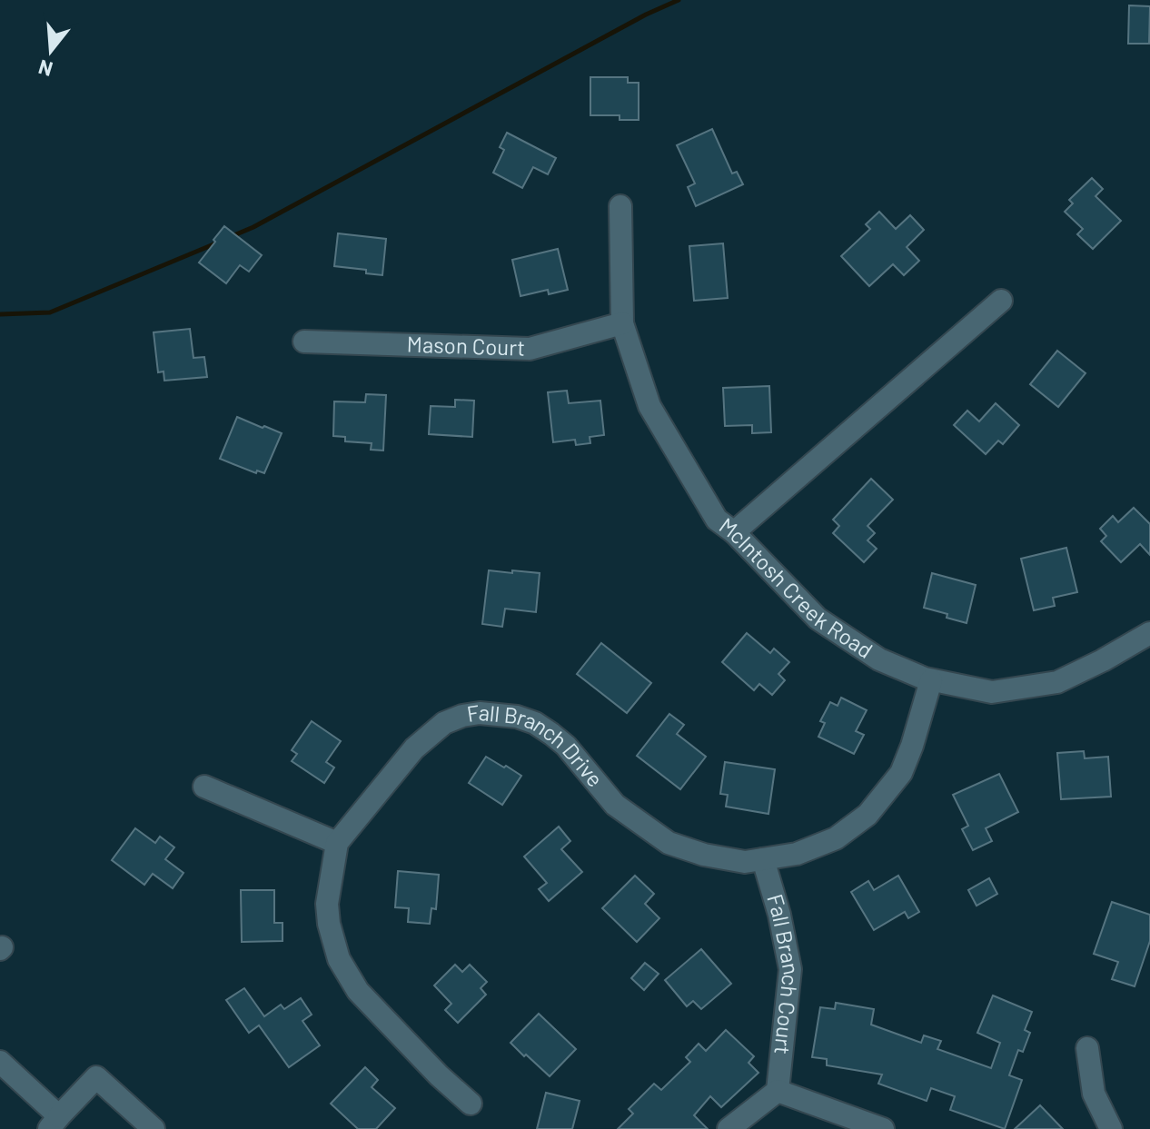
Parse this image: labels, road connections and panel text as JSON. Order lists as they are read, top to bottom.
{
  "streets": {
    "street": [
      "Mason Court",
      "McIntosh Creek Road",
      "Fall Branch Drive",
      "Fall Branch Court"
    ]
  },
  "crossings": [
    ["Mason Court", "McIntosh Creek Road"],
    ["McIntosh Creek Road", "Fall Branch Drive"],
    ["Fall Branch Drive", "Fall Branch Court"]
  ],
  "north": "bottom"
}
